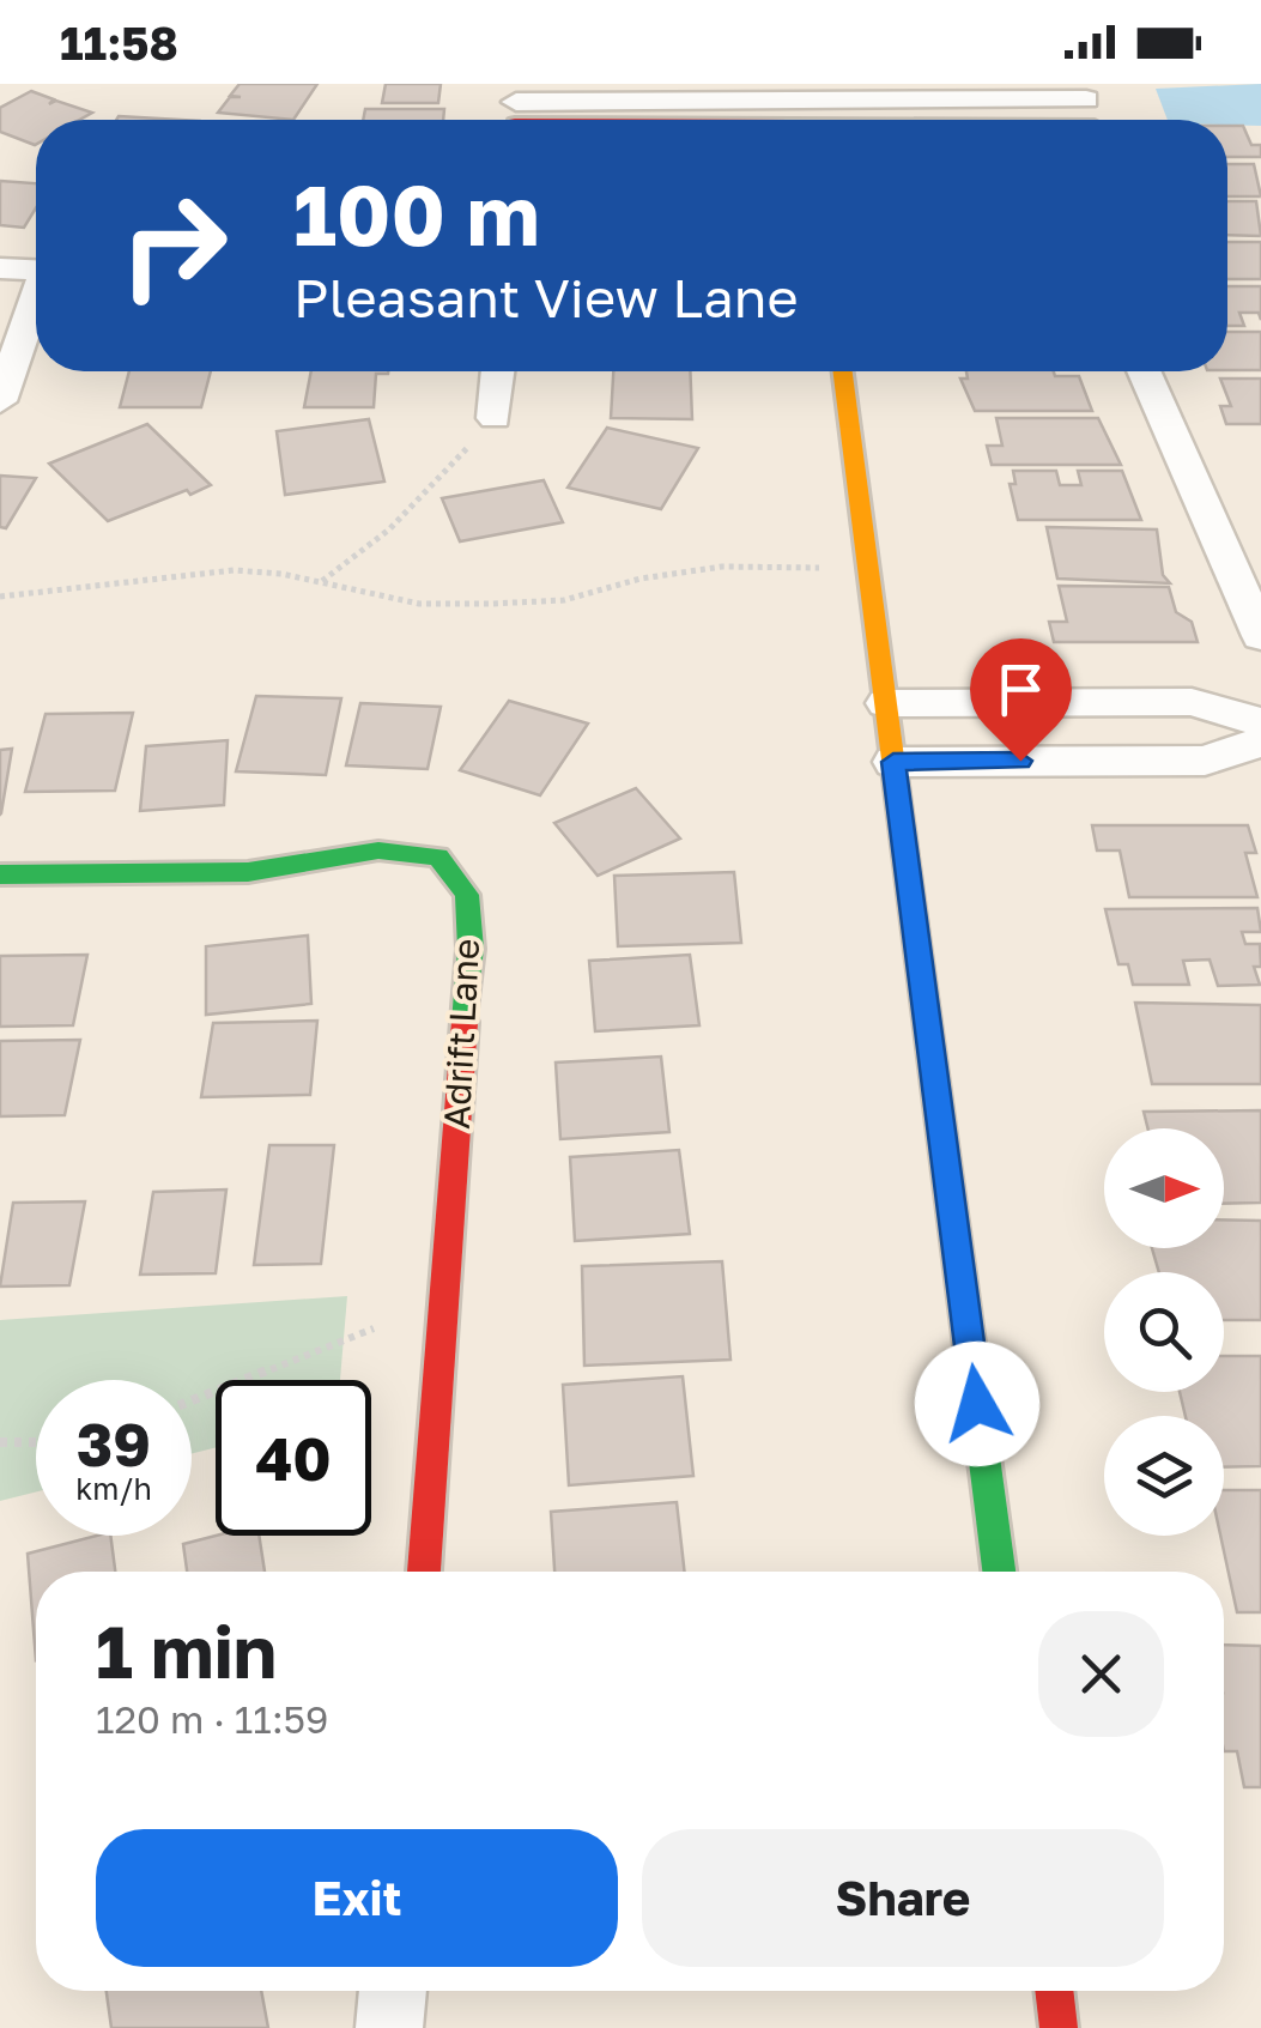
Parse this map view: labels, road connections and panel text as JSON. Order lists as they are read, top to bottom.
{
  "streets": {
    "street": ["Adrift Lane"]
  },
  "north": "right",
  "page": {
    "status": "11:58",
    "turn": ["100 m", "Pleasant View Lane"],
    "speed": "39 km/h",
    "limit": "40",
    "heading": ["1 min", "120 m · 11:59"],
    "buttons": ["Exit", "Share"]
  }
}
